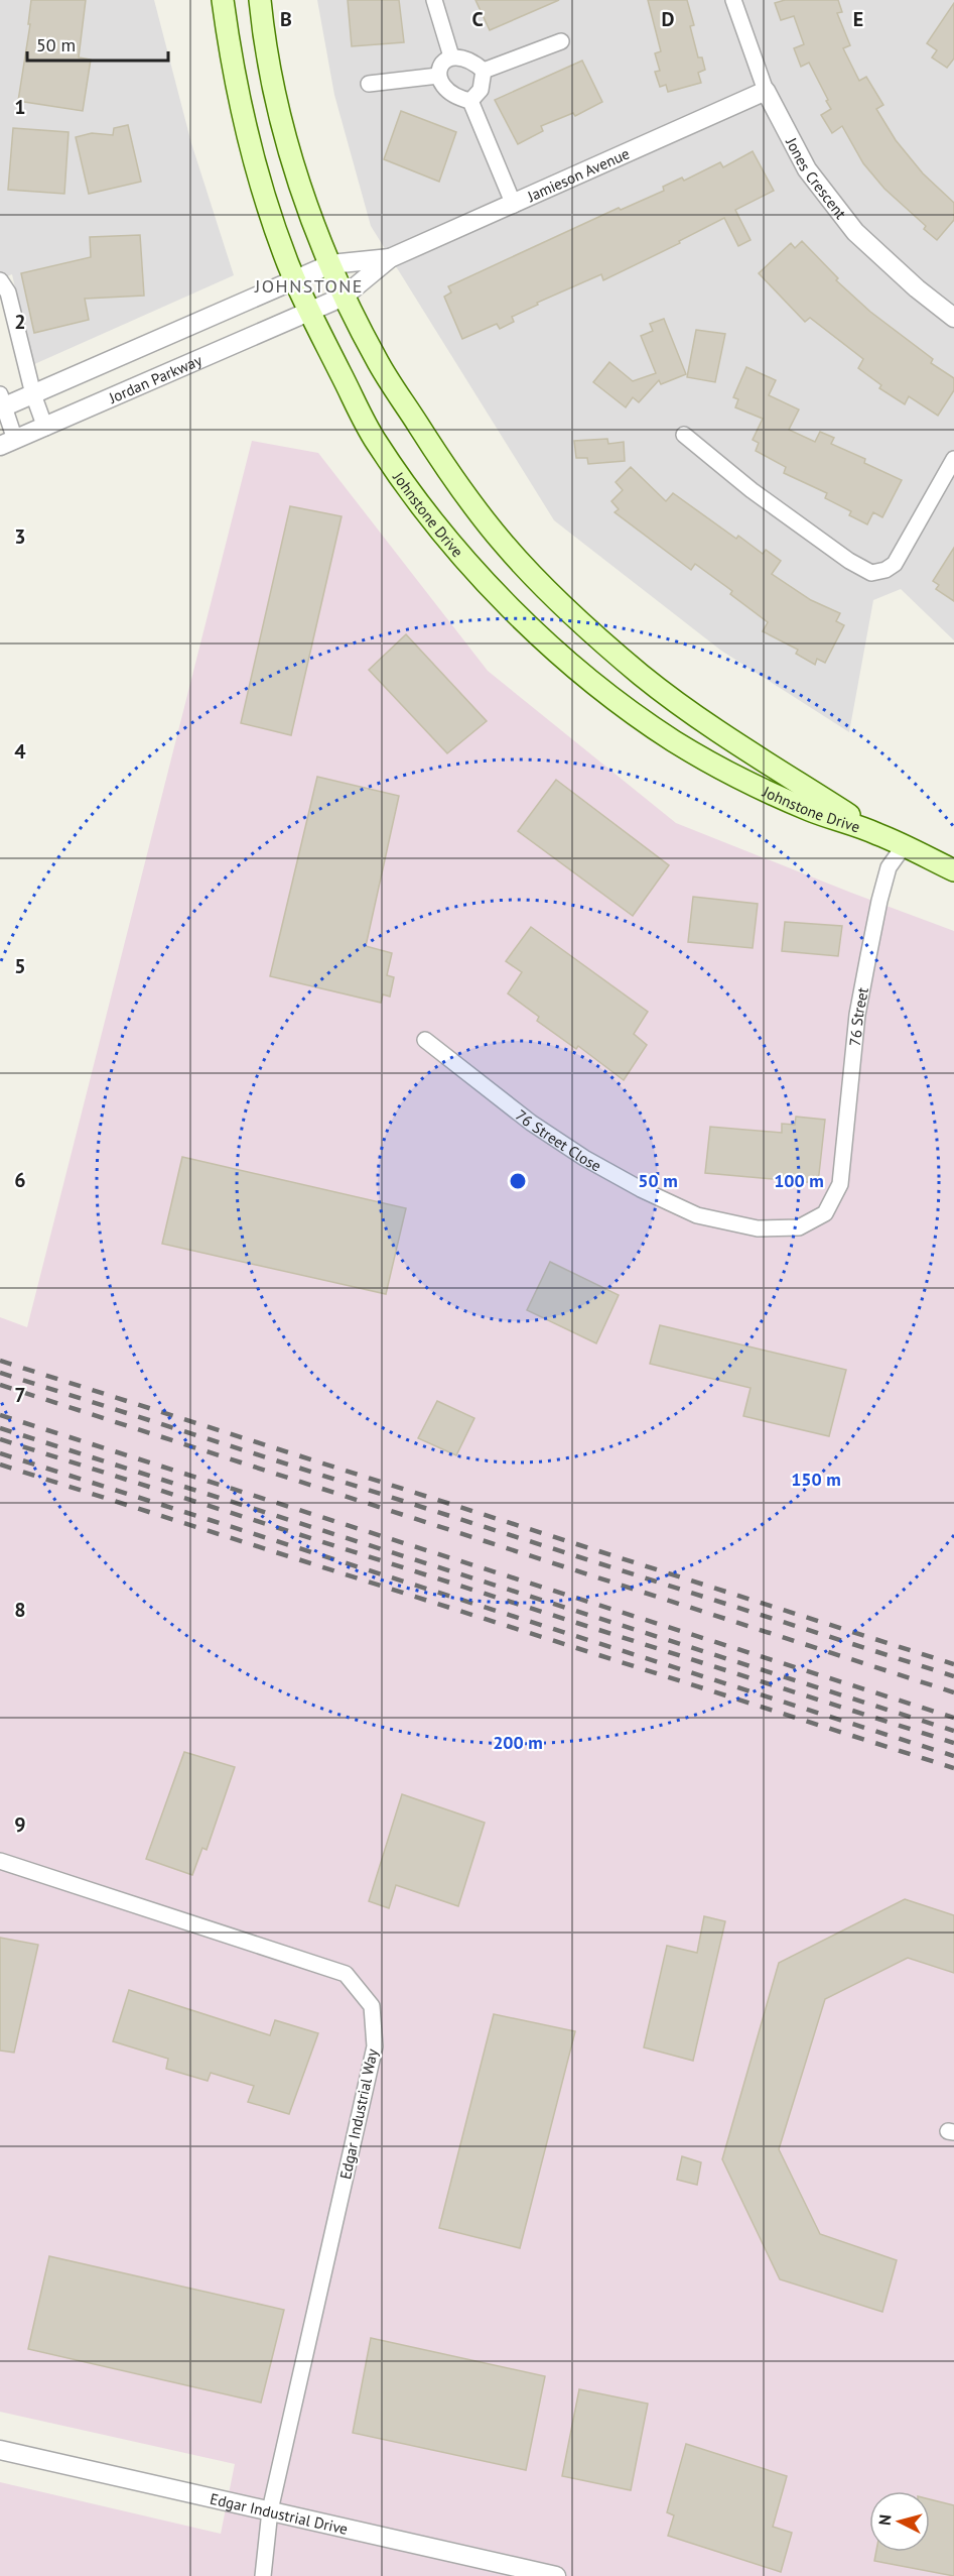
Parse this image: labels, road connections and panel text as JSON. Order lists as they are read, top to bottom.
{
  "streets": {
    "main road": ["Johnstone Drive"],
    "street": [
      "Jamieson Avenue",
      "Jones Crescent",
      "Jordan Parkway",
      "76 Street",
      "76 Street Close",
      "Edgar Industrial Way",
      "Edgar Industrial Drive"
    ]
  },
  "crossings": [
    ["Jamieson Avenue", "Jones Crescent"],
    ["Jamieson Avenue", "Jordan Parkway"],
    ["Jamieson Avenue", "Johnstone Drive"],
    ["Jordan Parkway", "Johnstone Drive"],
    ["Johnstone Drive", "76 Street"],
    ["76 Street", "76 Street Close"],
    ["Edgar Industrial Way", "Edgar Industrial Drive"]
  ],
  "districts": ["JOHNSTONE"],
  "scale_bar": "50 m",
  "north": "left",
  "grid": {
    "columns": [
      "B",
      "C",
      "D",
      "E"
    ],
    "rows": [
      "1",
      "2",
      "3",
      "4",
      "5",
      "6",
      "7",
      "8",
      "9"
    ]
  },
  "rings": [
    "50 m",
    "100 m",
    "150 m",
    "200 m"
  ]
}
